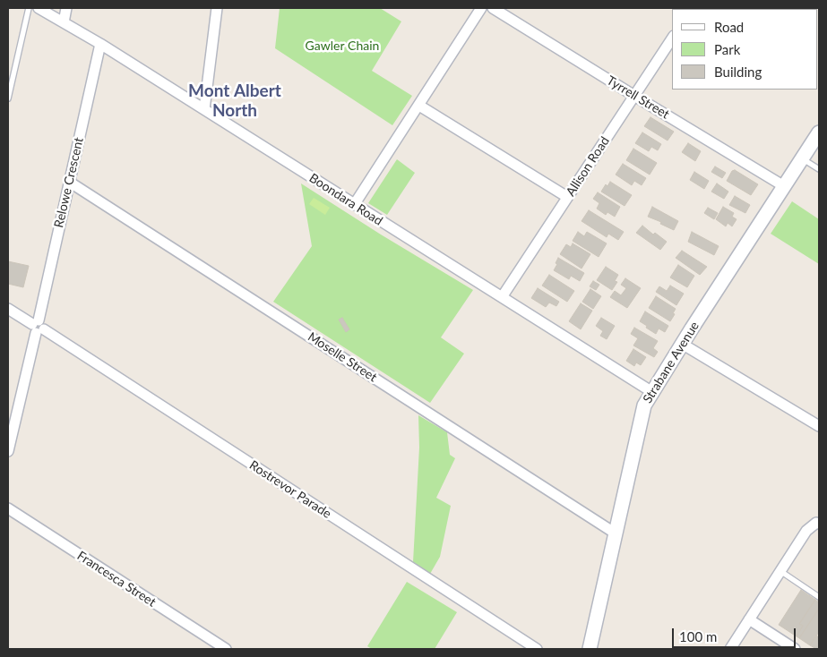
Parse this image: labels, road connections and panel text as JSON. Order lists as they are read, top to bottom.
{
  "streets": {
    "street": [
      "Tyrrell Street",
      "Allison Road",
      "Relowe Crescent",
      "Boondara Road",
      "Moselle Street",
      "Strabane Avenue",
      "Rostrevor Parade",
      "Francesca Street"
    ]
  },
  "crossings": [
    ["Tyrrell Street", "Allison Road"],
    ["Tyrrell Street", "Strabane Avenue"],
    ["Allison Road", "Boondara Road"],
    ["Relowe Crescent", "Boondara Road"],
    ["Relowe Crescent", "Moselle Street"],
    ["Relowe Crescent", "Rostrevor Parade"],
    ["Boondara Road", "Strabane Avenue"],
    ["Moselle Street", "Strabane Avenue"]
  ],
  "districts": ["Mont Albert North"],
  "parks": ["Gawler Chain"],
  "legend": ["Road", "Park", "Building"],
  "scale_bar": "100 m"
}
